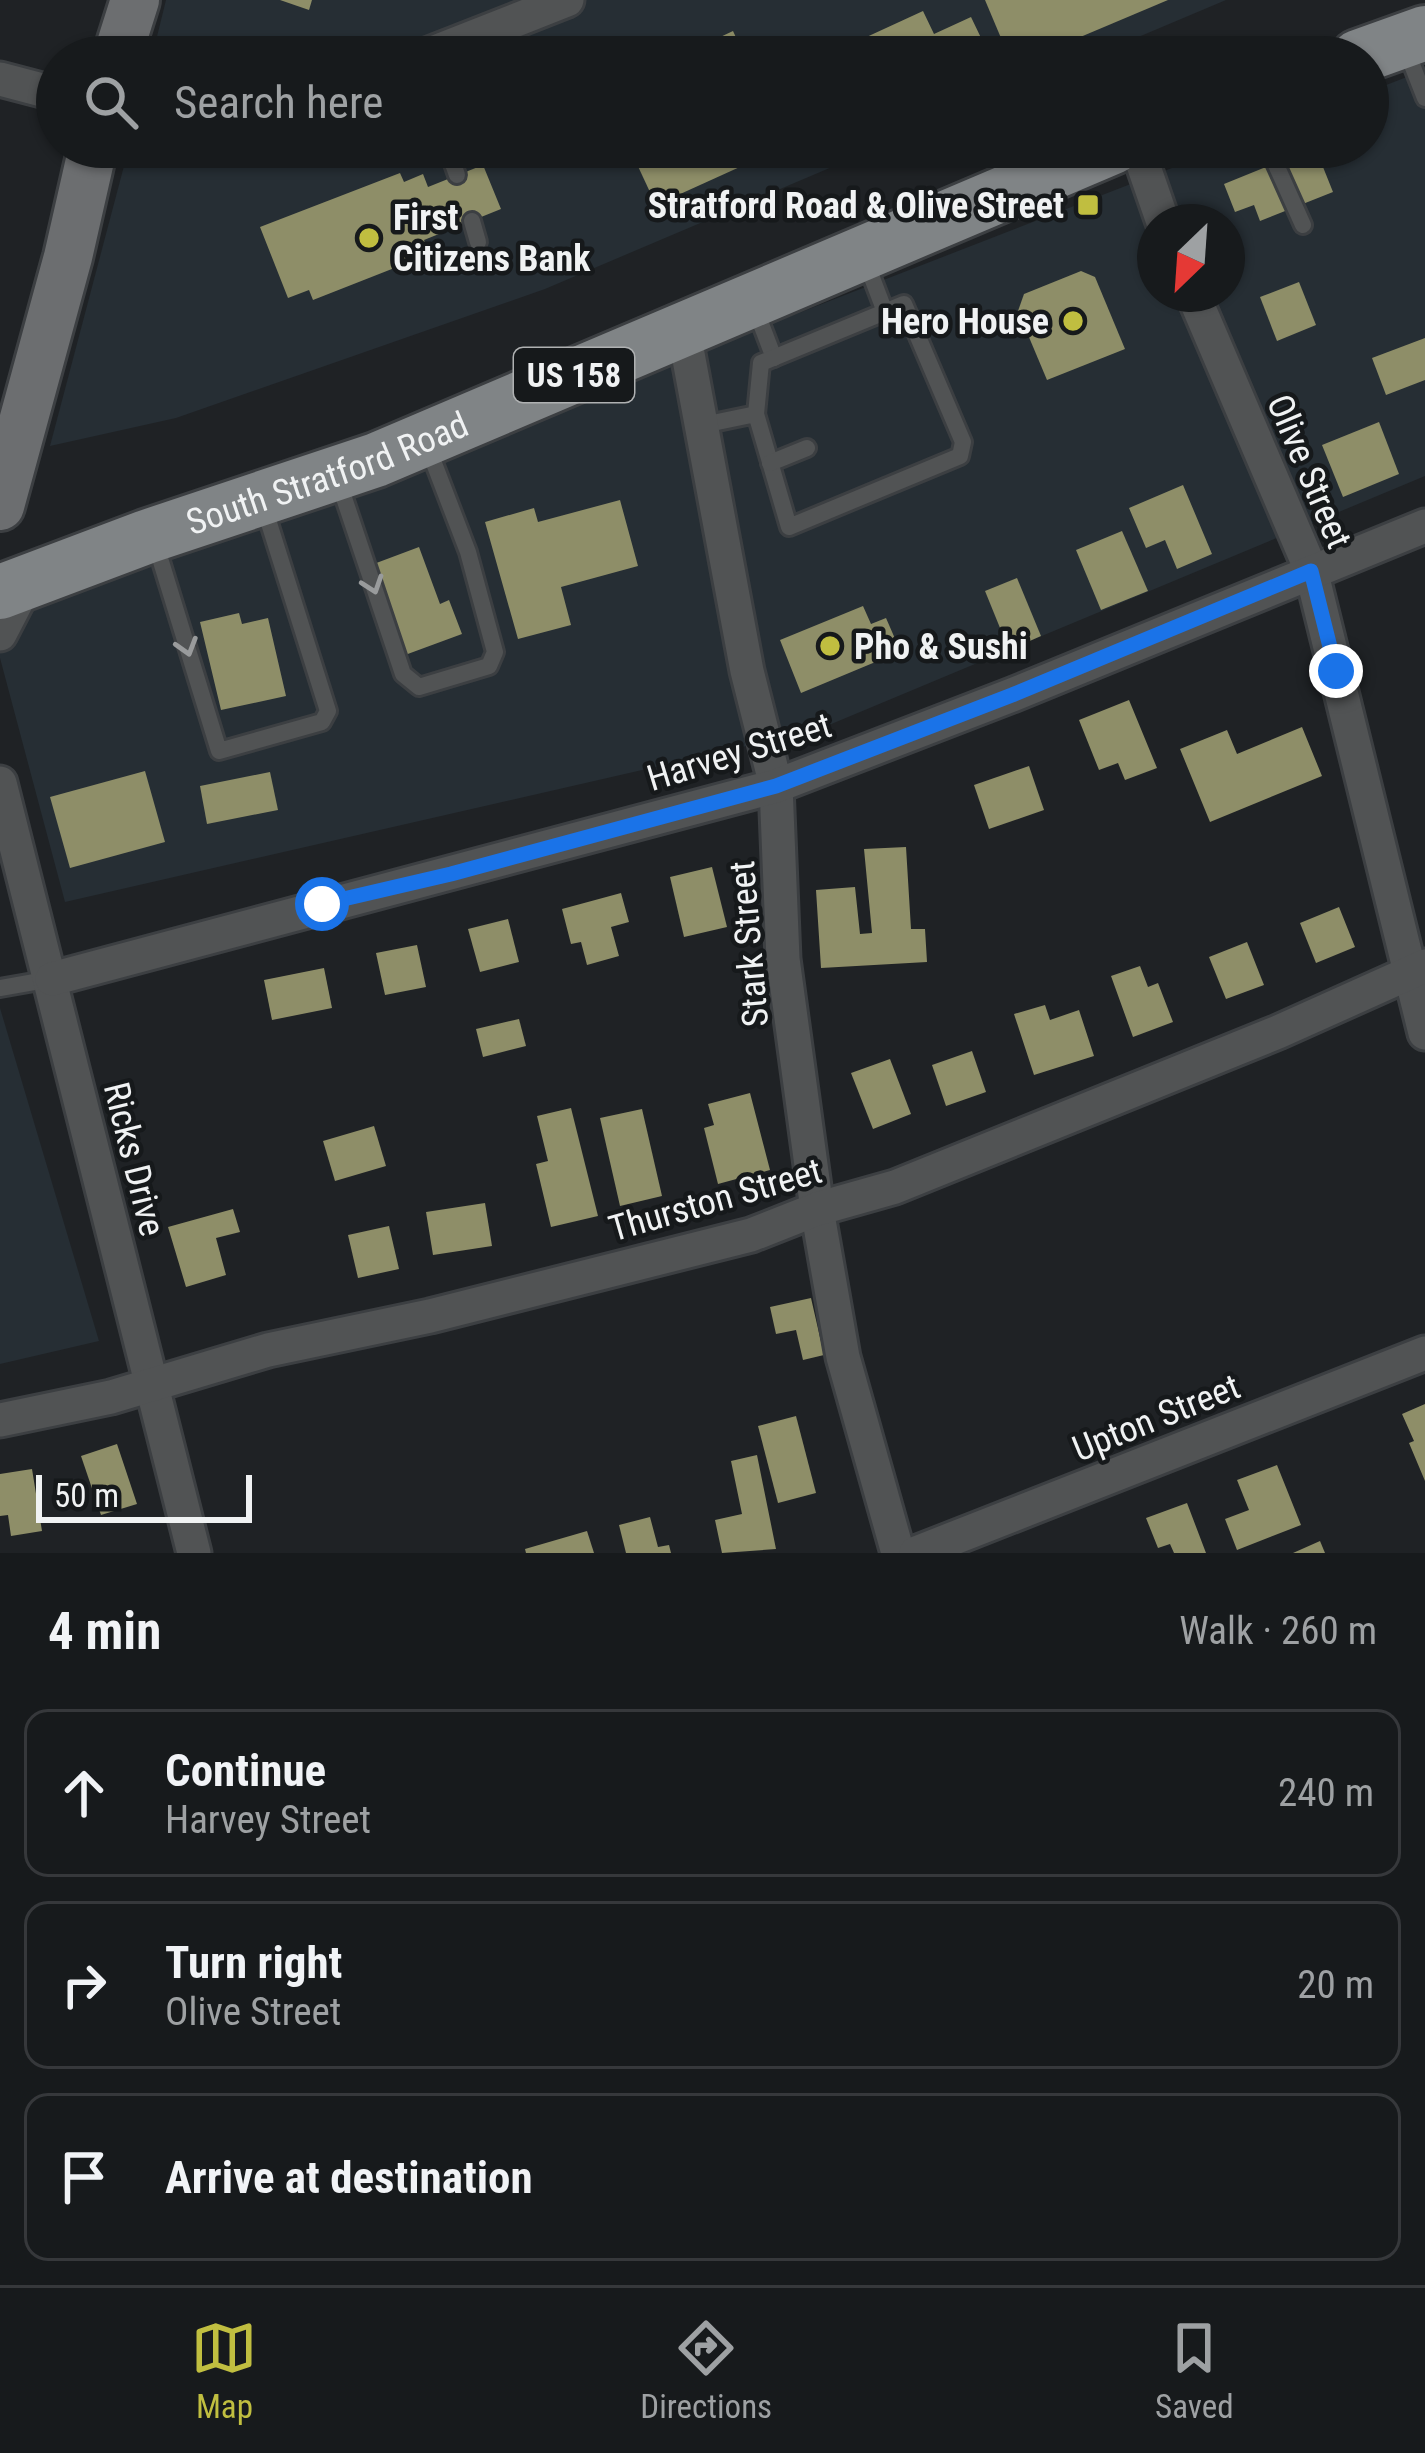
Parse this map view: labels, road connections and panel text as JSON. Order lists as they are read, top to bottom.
{
  "streets": {
    "main road": ["US 158", "South Stratford Road"],
    "street": [
      "Olive Street",
      "Harvey Street",
      "Stark Street",
      "Ricks Drive",
      "Thurston Street",
      "Upton Street"
    ]
  },
  "crossings": [
    ["Olive Street", "Harvey Street"],
    ["Olive Street", "Thurston Street"],
    ["South Stratford Road", "Stark Street"],
    ["Harvey Street", "Stark Street"],
    ["Harvey Street", "Ricks Drive"],
    ["Stark Street", "Thurston Street"],
    ["Ricks Drive", "Thurston Street"]
  ],
  "places": {
    "transit": ["Stratford Road & Olive Street"],
    "other": ["First Citizens Bank", "Hero House", "Pho & Sushi"]
  },
  "scale_bar": "50 m",
  "north": "bottom left",
  "page": {
    "search": "Search here",
    "scale": "50 m",
    "heading": ["4 min", "Walk · 260 m"],
    "list": [
      ["Continue", "Harvey Street", "240 m"],
      ["Turn right", "Olive Street", "20 m"],
      "Arrive at destination"
    ],
    "nav": ["Map", "Directions", "Saved"]
  }
}
